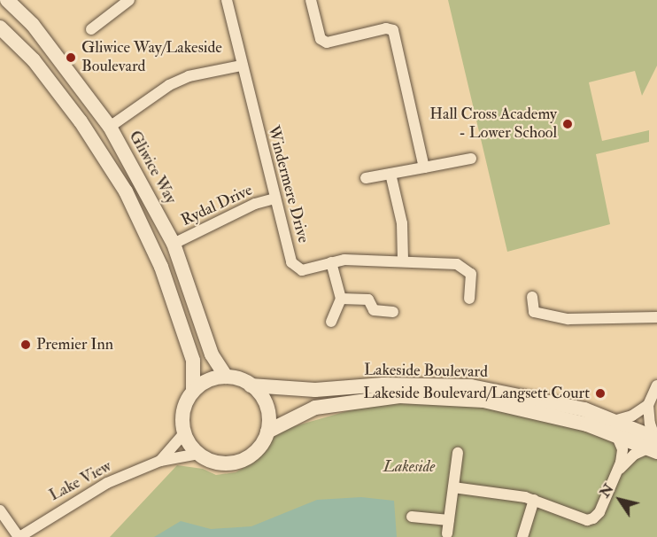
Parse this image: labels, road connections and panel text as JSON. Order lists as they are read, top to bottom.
{
  "streets": {
    "street": [
      "Gliwice Way",
      "Windermere Drive",
      "Rydal Drive",
      "Lakeside Boulevard",
      "Lake View"
    ]
  },
  "crossings": [
    ["Gliwice Way", "Rydal Drive"],
    ["Gliwice Way", "Lakeside Boulevard"],
    ["Gliwice Way", "Lake View"],
    ["Windermere Drive", "Rydal Drive"],
    ["Lakeside Boulevard", "Lake View"]
  ],
  "parks": ["Lakeside"],
  "places": [
    "Gliwice Way/Lakeside Boulevard",
    "Hall Cross Academy - Lower School",
    "Premier Inn",
    "Lakeside Boulevard/Langsett Court"
  ],
  "north": "top left"
}
